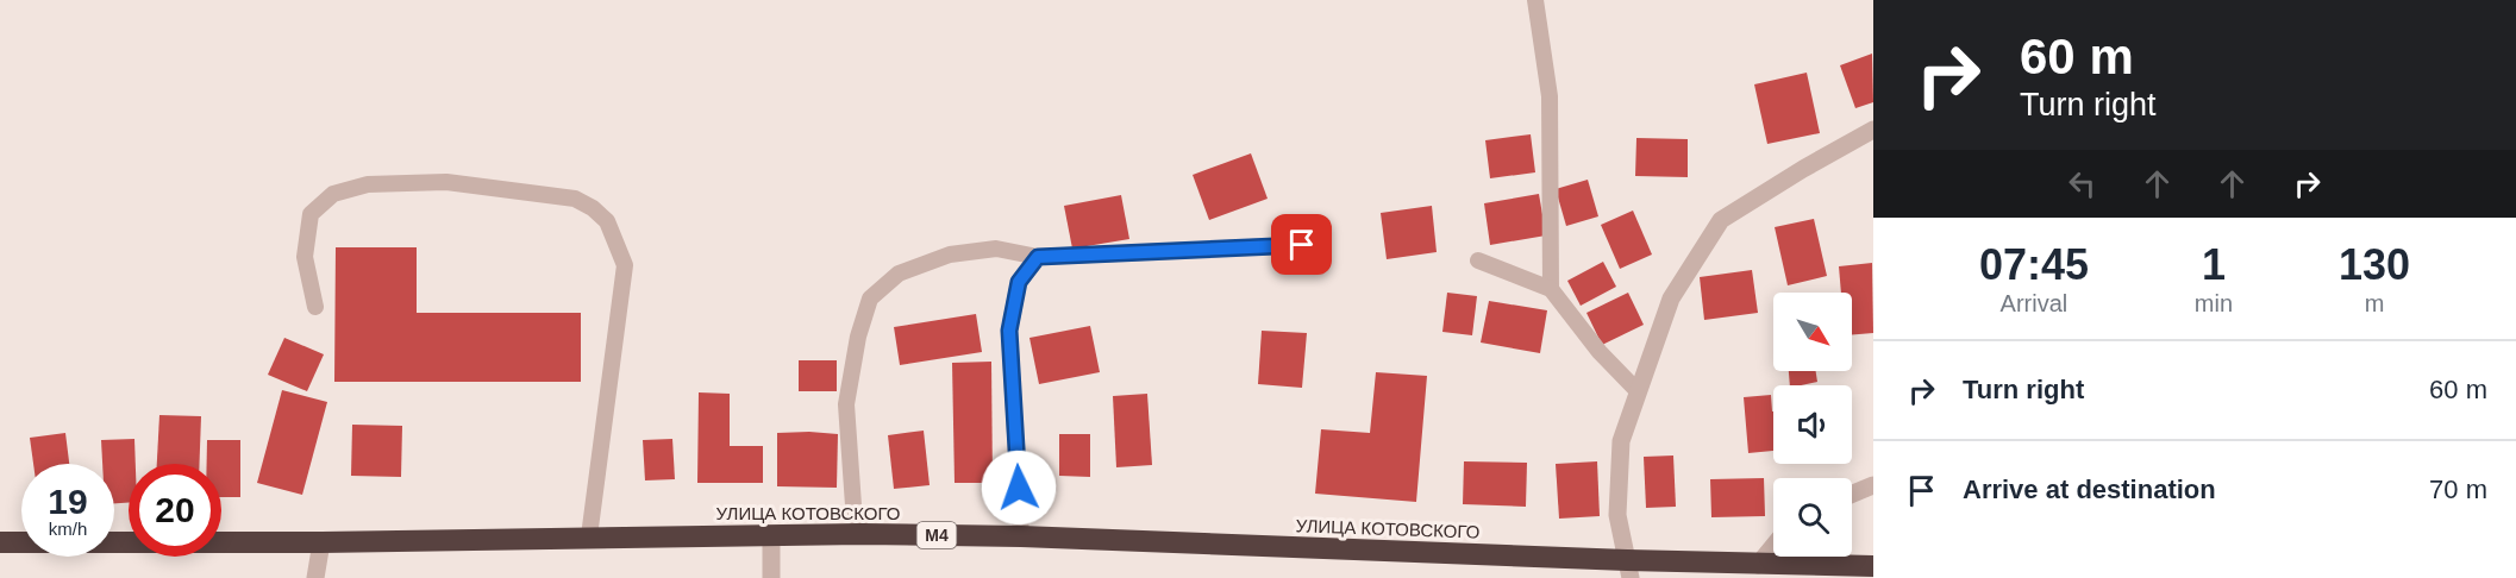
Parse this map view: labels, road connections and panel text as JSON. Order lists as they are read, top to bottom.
{
  "streets": {
    "highway": ["УЛИЦА КОТОВСКОГО", "M4"]
  },
  "north": "bottom right",
  "page": {
    "turn": ["60 m", "Turn right"],
    "eta": [
      "07:45",
      "Arrival",
      "1",
      "min",
      "130",
      "m"
    ],
    "list": [
      {
        "name": "Turn right",
        "value": "60 m"
      },
      {
        "name": "Arrive at destination",
        "value": "70 m"
      }
    ],
    "speed": "19 km/h",
    "limit": "20"
  }
}
